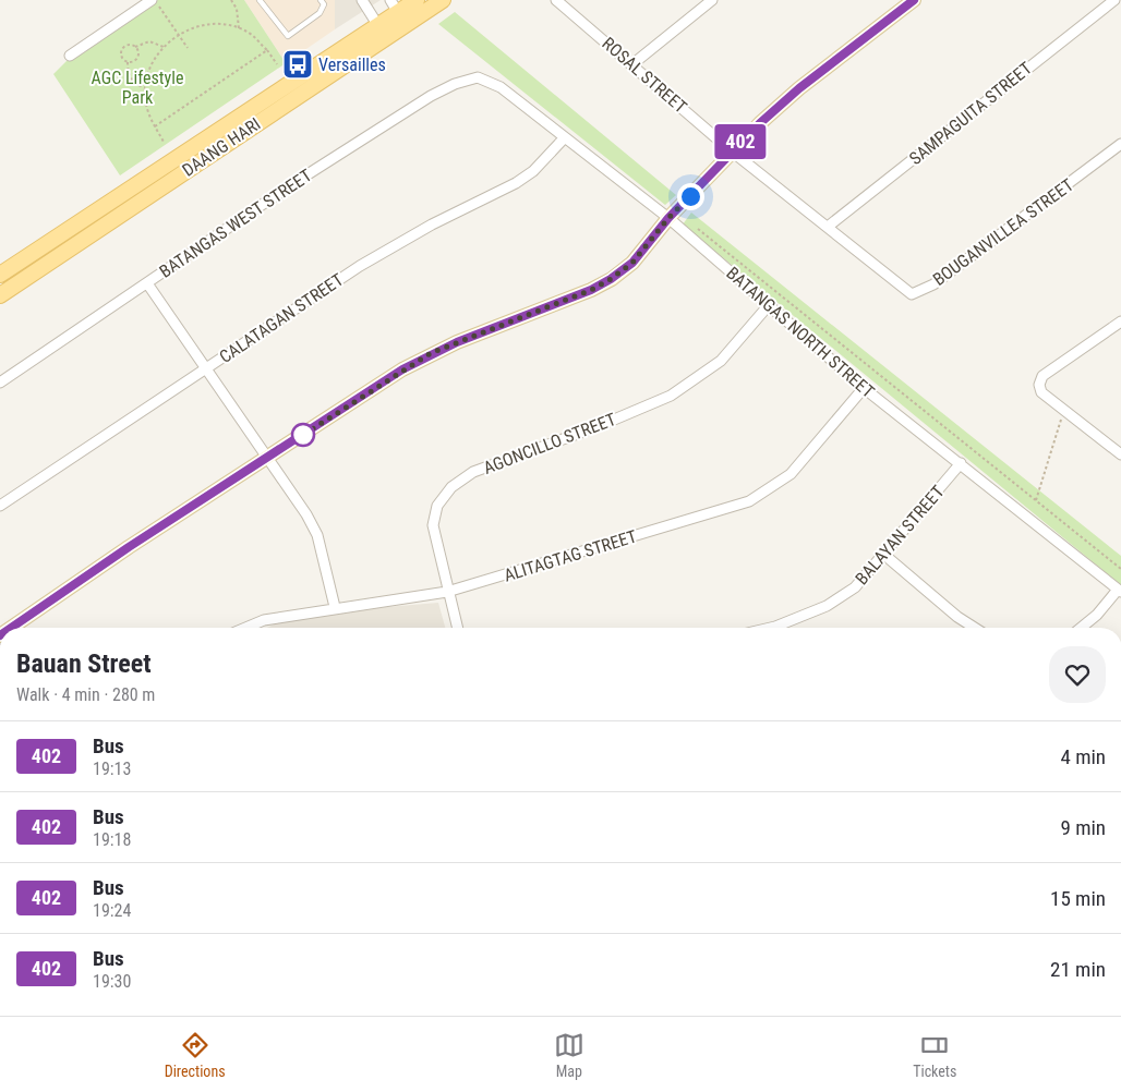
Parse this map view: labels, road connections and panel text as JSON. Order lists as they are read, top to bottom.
{
  "streets": {
    "main road": ["DAANG HARI"],
    "street": [
      "ROSAL STREET",
      "SAMPAGUITA STREET",
      "BATANGAS WEST STREET",
      "BOUGANVILLEA STREET",
      "CALATAGAN STREET",
      "BATANGAS NORTH STREET",
      "AGONCILLO STREET",
      "BALAYAN STREET",
      "ALITAGTAG STREET"
    ]
  },
  "crossings": [
    ["ROSAL STREET", "BOUGANVILLEA STREET"],
    ["SAMPAGUITA STREET", "BOUGANVILLEA STREET"],
    ["BATANGAS WEST STREET", "BATANGAS NORTH STREET"],
    ["CALATAGAN STREET", "BATANGAS NORTH STREET"],
    ["BATANGAS NORTH STREET", "AGONCILLO STREET"],
    ["BATANGAS NORTH STREET", "BALAYAN STREET"],
    ["BATANGAS NORTH STREET", "ALITAGTAG STREET"],
    ["AGONCILLO STREET", "ALITAGTAG STREET"]
  ],
  "parks": ["AGC Lifestyle Park"],
  "places": {
    "bus stop": ["Versailles"]
  },
  "lines": ["bus line 402"],
  "page": {
    "on_map": "402",
    "heading": ["Bauan Street", "Walk · 4 min · 280 m"],
    "list": [
      {
        "mark": "402",
        "name": "Bus",
        "note": "19:13",
        "value": "4 min"
      },
      {
        "mark": "402",
        "name": "Bus",
        "note": "19:18",
        "value": "9 min"
      },
      {
        "mark": "402",
        "name": "Bus",
        "note": "19:24",
        "value": "15 min"
      },
      {
        "mark": "402",
        "name": "Bus",
        "note": "19:30",
        "value": "21 min"
      }
    ],
    "tabs": ["Directions", "Map", "Tickets"]
  }
}
